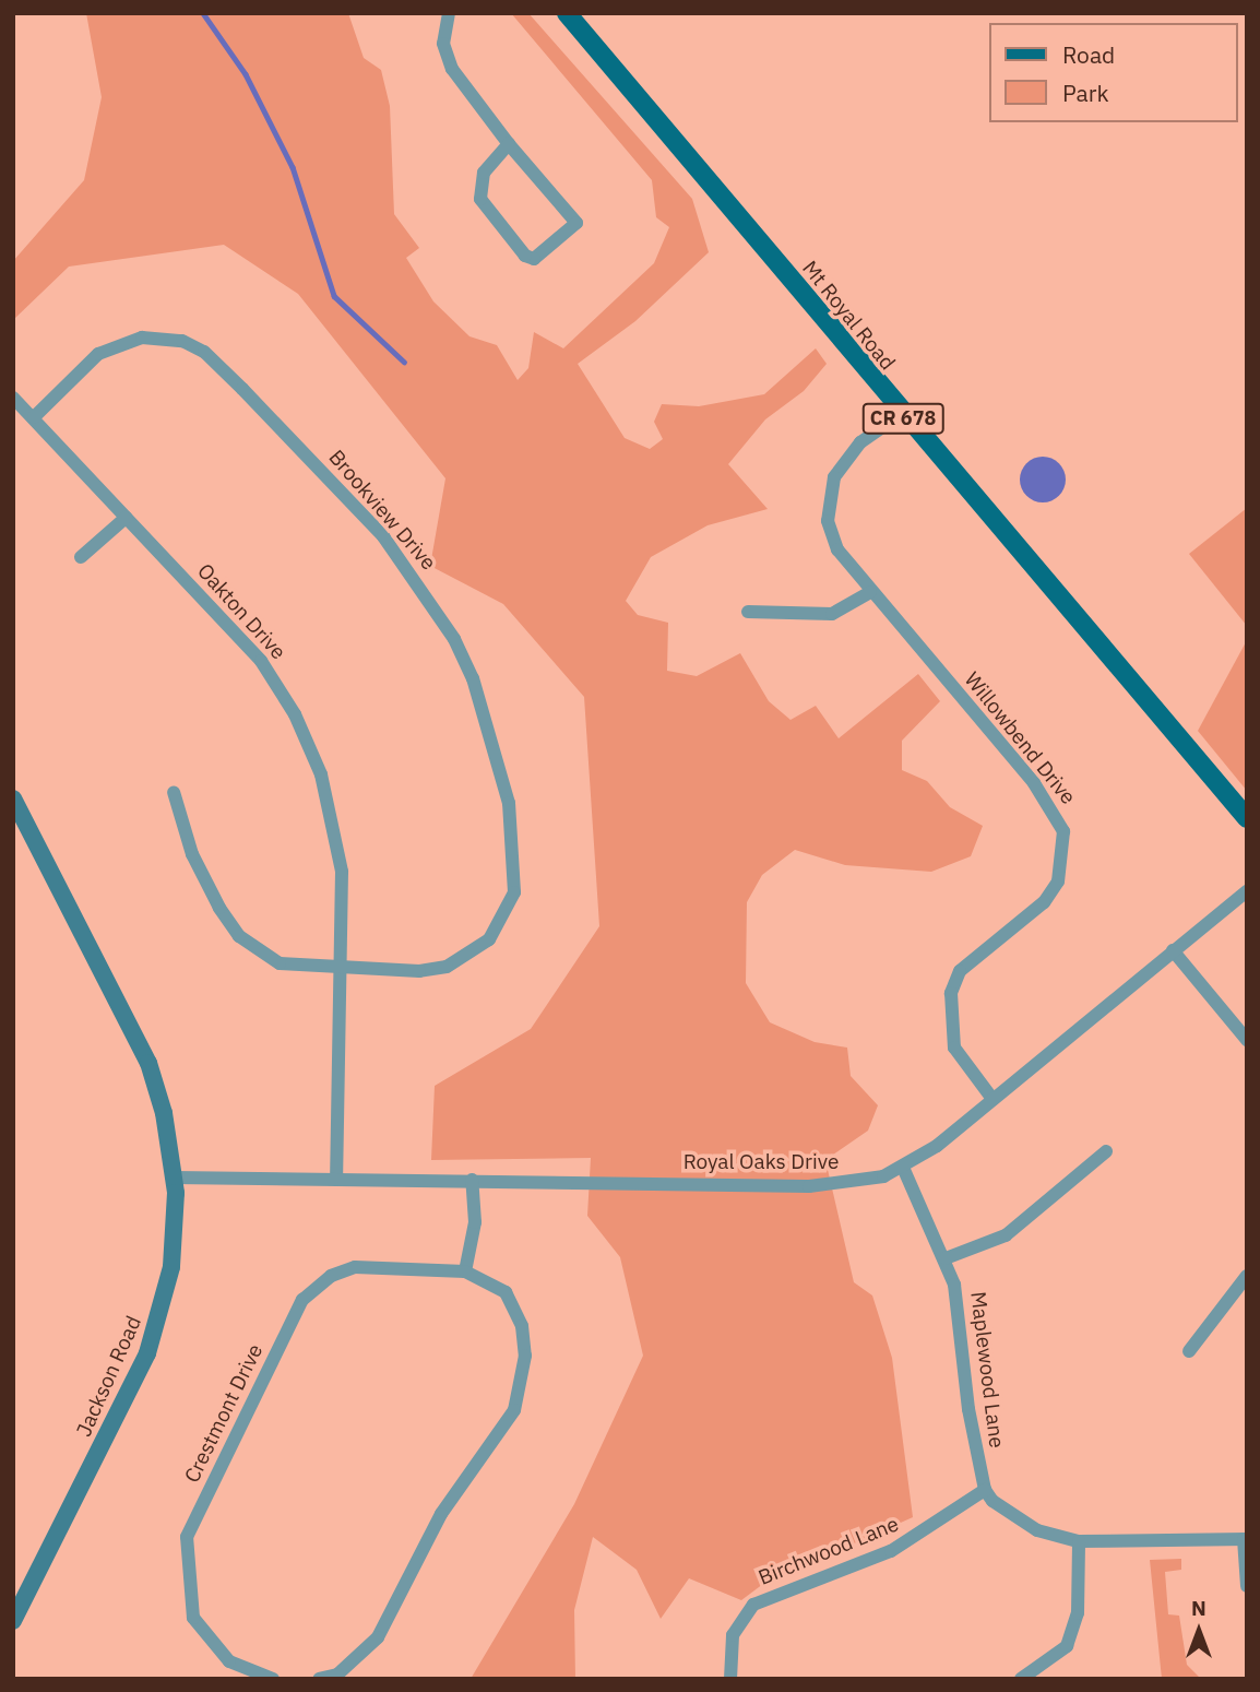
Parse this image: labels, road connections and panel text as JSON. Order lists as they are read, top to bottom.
{
  "streets": {
    "main road": ["Mt Royal Road", "CR 678"],
    "street": [
      "Brookview Drive",
      "Oakton Drive",
      "Willowbend Drive",
      "Royal Oaks Drive",
      "Maplewood Lane",
      "Jackson Road",
      "Crestmont Drive",
      "Birchwood Lane"
    ]
  },
  "crossings": [
    ["Mt Royal Road", "Willowbend Drive"],
    ["Brookview Drive", "Oakton Drive"],
    ["Oakton Drive", "Royal Oaks Drive"],
    ["Willowbend Drive", "Royal Oaks Drive"],
    ["Royal Oaks Drive", "Maplewood Lane"],
    ["Royal Oaks Drive", "Jackson Road"],
    ["Maplewood Lane", "Birchwood Lane"]
  ],
  "legend": ["Road", "Park"],
  "north": "top"
}
